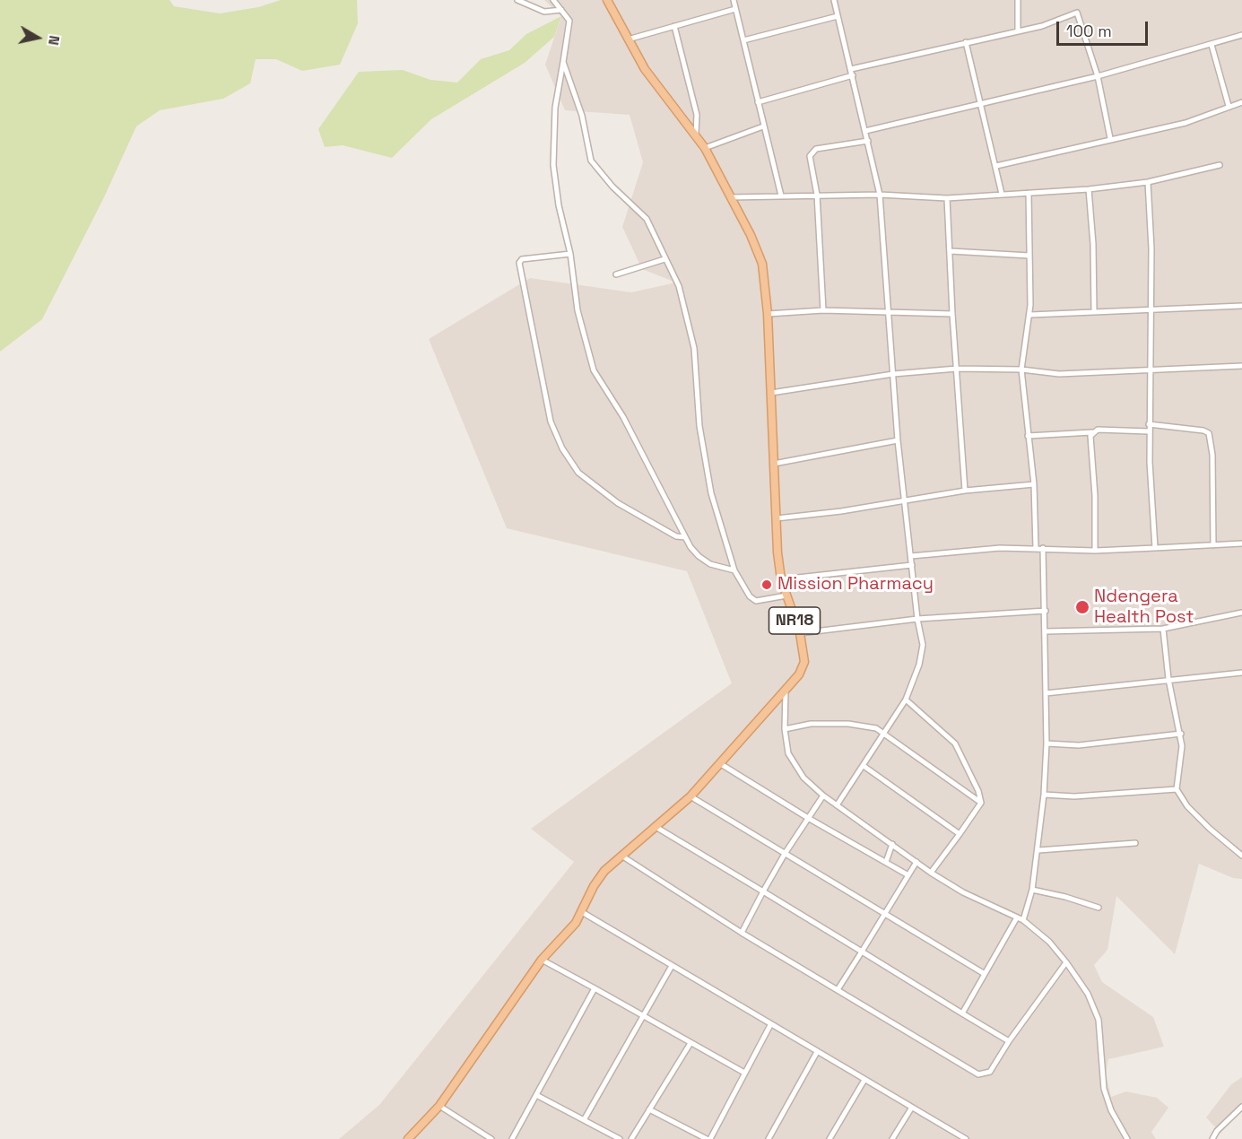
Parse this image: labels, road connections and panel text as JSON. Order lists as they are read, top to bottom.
{
  "streets": {
    "main road": ["NR18"]
  },
  "places": ["Mission Pharmacy", "Ndengera Health Post"],
  "scale_bar": "100 m",
  "north": "right"
}
